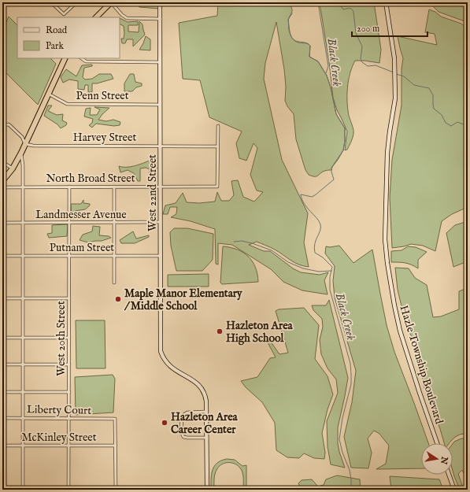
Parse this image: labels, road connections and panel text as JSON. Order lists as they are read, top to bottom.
{
  "streets": {
    "street": [
      "Penn Street",
      "Harvey Street",
      "North Broad Street",
      "West 22nd Street",
      "Landmesser Avenue",
      "Putnam Street",
      "West 20th Street",
      "Hazle Township Boulevard",
      "Liberty Court",
      "McKinley Street"
    ]
  },
  "crossings": [
    ["Penn Street", "West 22nd Street"],
    ["Harvey Street", "North Broad Street"],
    ["Harvey Street", "West 22nd Street"],
    ["North Broad Street", "West 22nd Street"],
    ["North Broad Street", "West 20th Street"],
    ["West 22nd Street", "Landmesser Avenue"],
    ["West 22nd Street", "Putnam Street"],
    ["Landmesser Avenue", "West 20th Street"],
    ["Putnam Street", "West 20th Street"],
    ["West 20th Street", "Liberty Court"],
    ["West 20th Street", "McKinley Street"],
    ["Liberty Court", "McKinley Street"]
  ],
  "water": ["Black Creek"],
  "places": ["Maple Manor Elementary / Middle School", "Hazleton Area High School", "Hazleton Area Career Center"],
  "legend": ["Road", "Park"],
  "scale_bar": "200 m",
  "north": "right"
}
